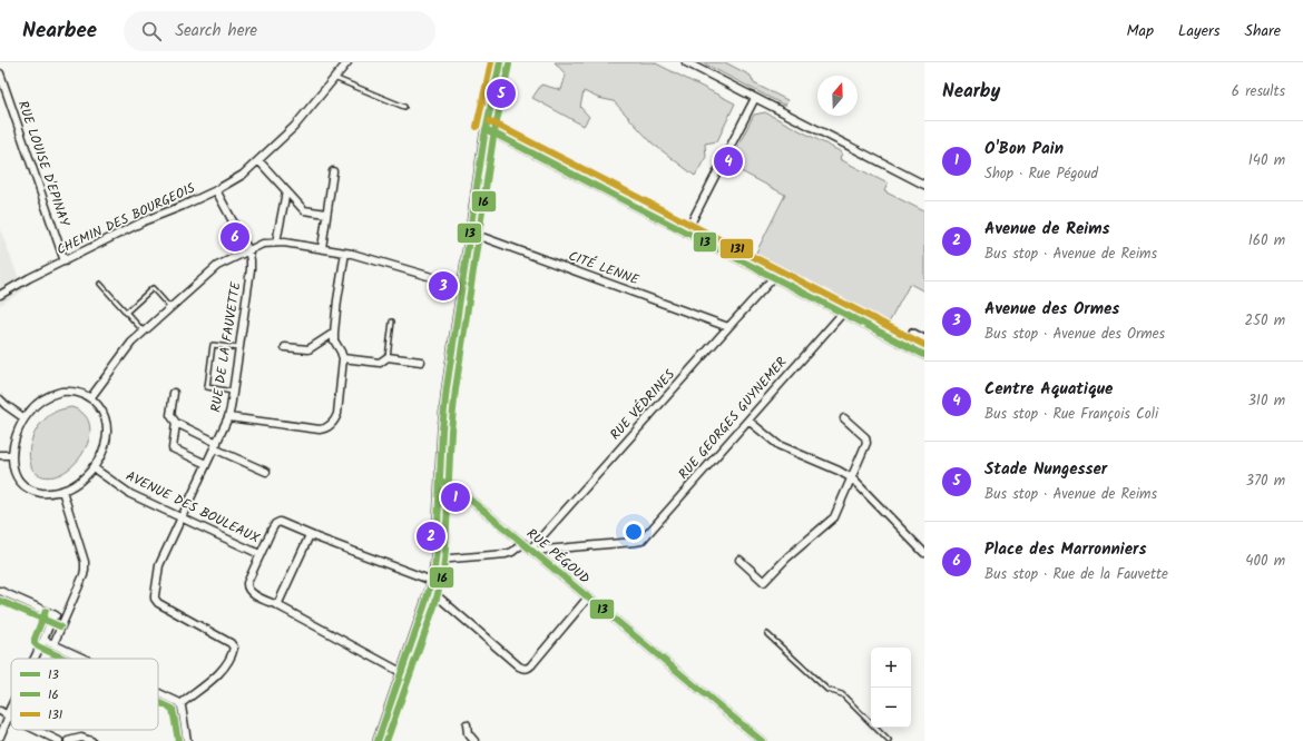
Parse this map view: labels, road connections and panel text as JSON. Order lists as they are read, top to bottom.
{
  "streets": {
    "street": [
      "RUE LOUISE D'EPINAY",
      "CHEMIN DES BOURGEOIS",
      "CITÉ LENNE",
      "RUE DE LA FAUVETTE",
      "RUE VÉDRINES",
      "RUE GEORGES GUYNEMER",
      "AVENUE DES BOULEAUX",
      "RUE PÉGOUD"
    ]
  },
  "crossings": [
    ["RUE LOUISE D'EPINAY", "CHEMIN DES BOURGEOIS"],
    ["CHEMIN DES BOURGEOIS", "RUE DE LA FAUVETTE"],
    ["CITÉ LENNE", "RUE VÉDRINES"],
    ["RUE DE LA FAUVETTE", "AVENUE DES BOULEAUX"],
    ["RUE VÉDRINES", "RUE GEORGES GUYNEMER"],
    ["RUE VÉDRINES", "RUE PÉGOUD"],
    ["RUE GEORGES GUYNEMER", "RUE PÉGOUD"]
  ],
  "lines": ["transit line 13", "transit line 131", "transit line 16"],
  "legend": ["13", "16", "131"],
  "north": "top",
  "page": {
    "header": "Nearbee",
    "search": "Search here",
    "nav": ["Map", "Layers", "Share"],
    "heading": ["Nearby", "6 results"],
    "pins": [
      "5",
      "4",
      "6",
      "3",
      "1",
      "2"
    ],
    "list": [
      {
        "mark": "1",
        "name": "O'Bon Pain",
        "note": "Shop · Rue Pégoud",
        "value": "140 m"
      },
      {
        "mark": "2",
        "name": "Avenue de Reims",
        "note": "Bus stop · Avenue de Reims",
        "value": "160 m"
      },
      {
        "mark": "3",
        "name": "Avenue des Ormes",
        "note": "Bus stop · Avenue des Ormes",
        "value": "250 m"
      },
      {
        "mark": "4",
        "name": "Centre Aquatique",
        "note": "Bus stop · Rue François Coli",
        "value": "310 m"
      },
      {
        "mark": "5",
        "name": "Stade Nungesser",
        "note": "Bus stop · Avenue de Reims",
        "value": "370 m"
      },
      {
        "mark": "6",
        "name": "Place des Marronniers",
        "note": "Bus stop · Rue de la Fauvette",
        "value": "400 m"
      }
    ],
    "map_buttons": ["+", "−"]
  }
}
